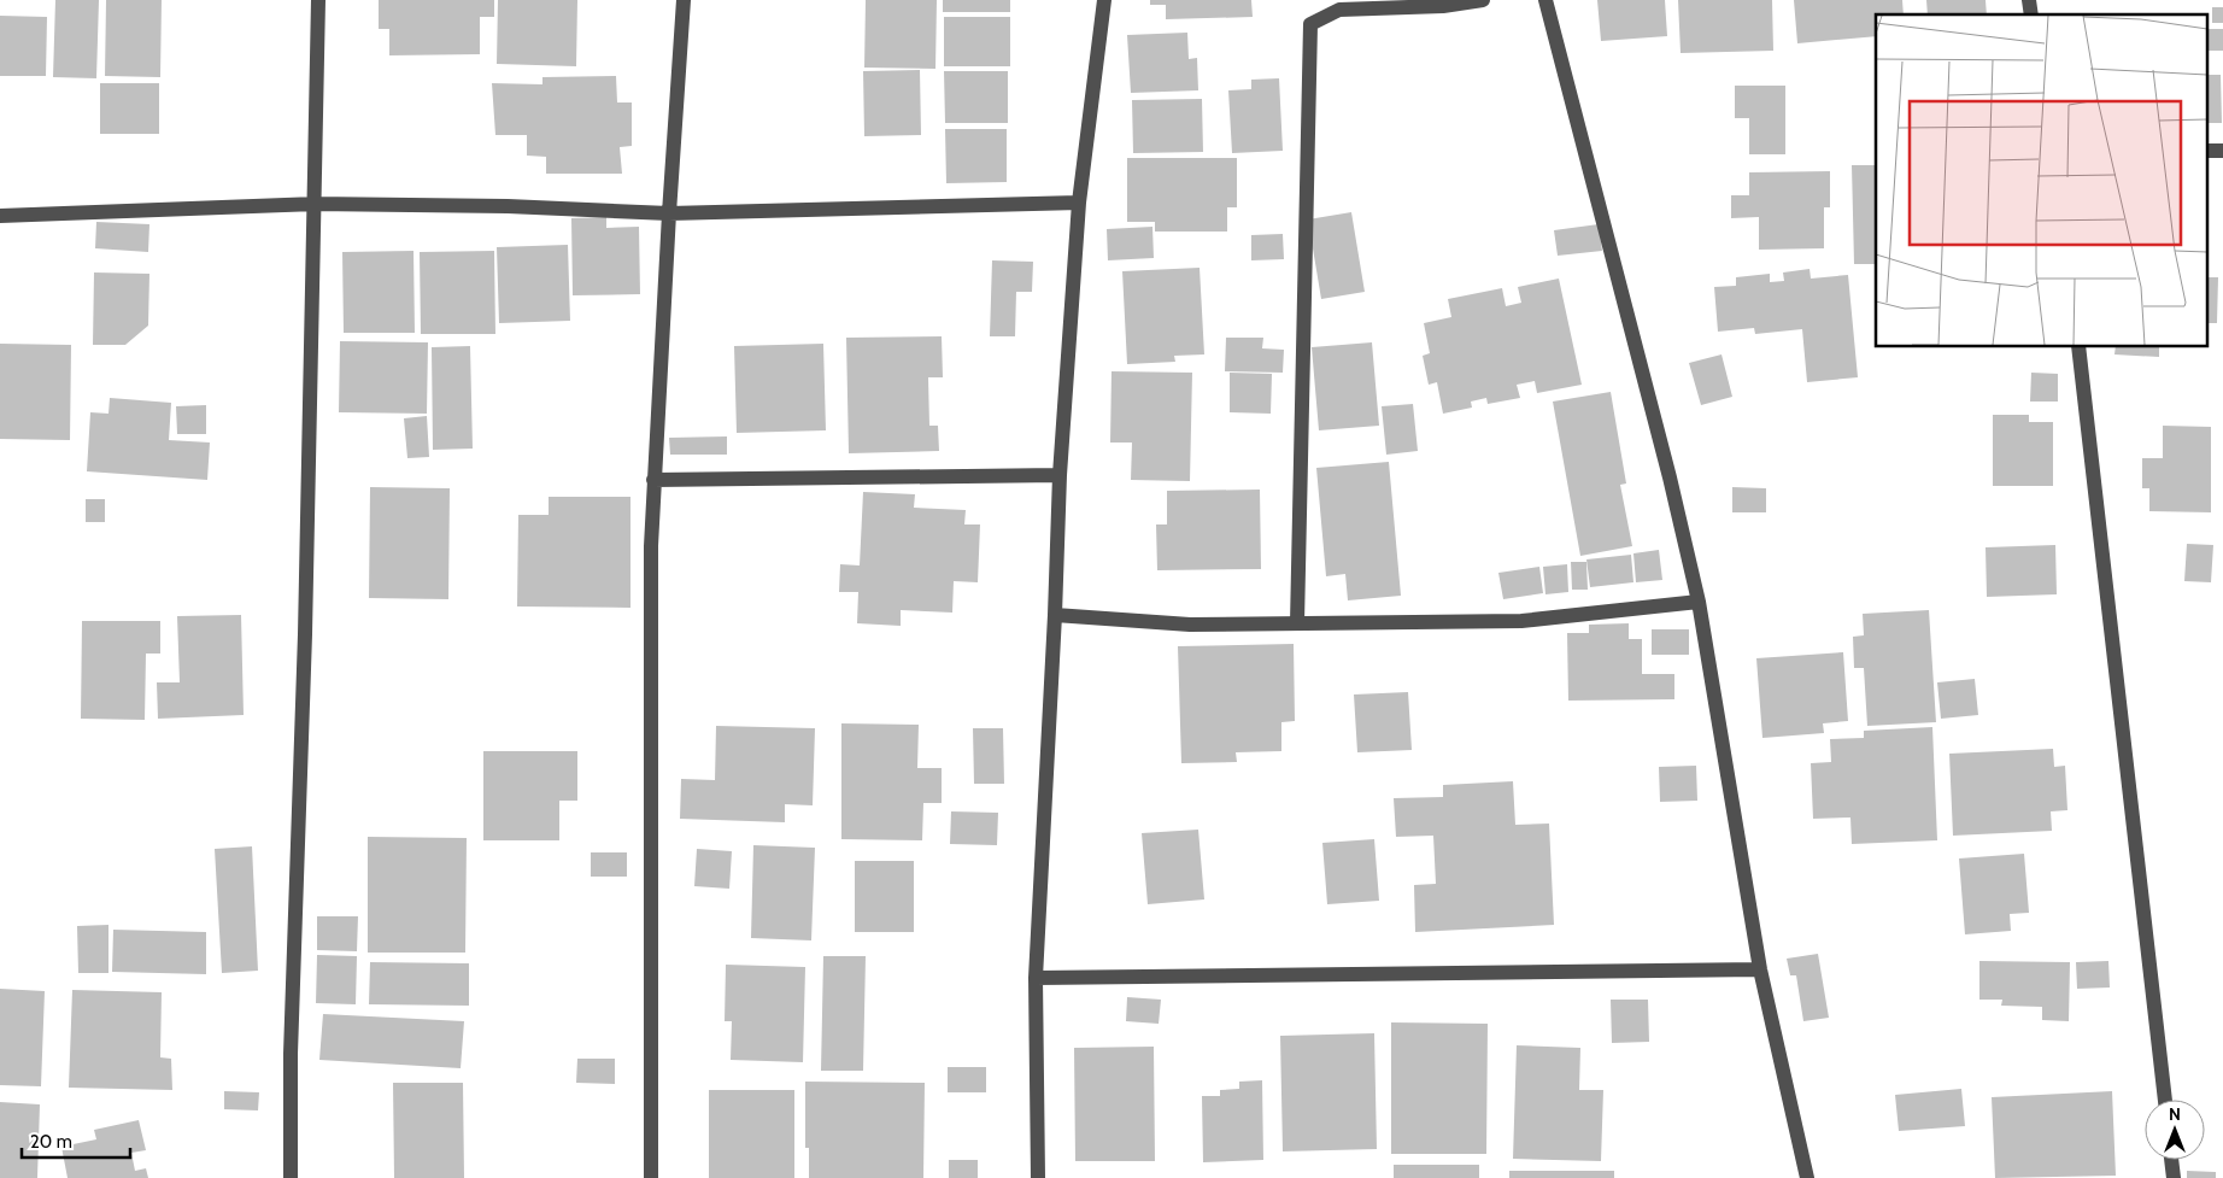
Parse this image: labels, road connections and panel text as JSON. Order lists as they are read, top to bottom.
{
  "scale_bar": "20 m",
  "north": "top"
}
